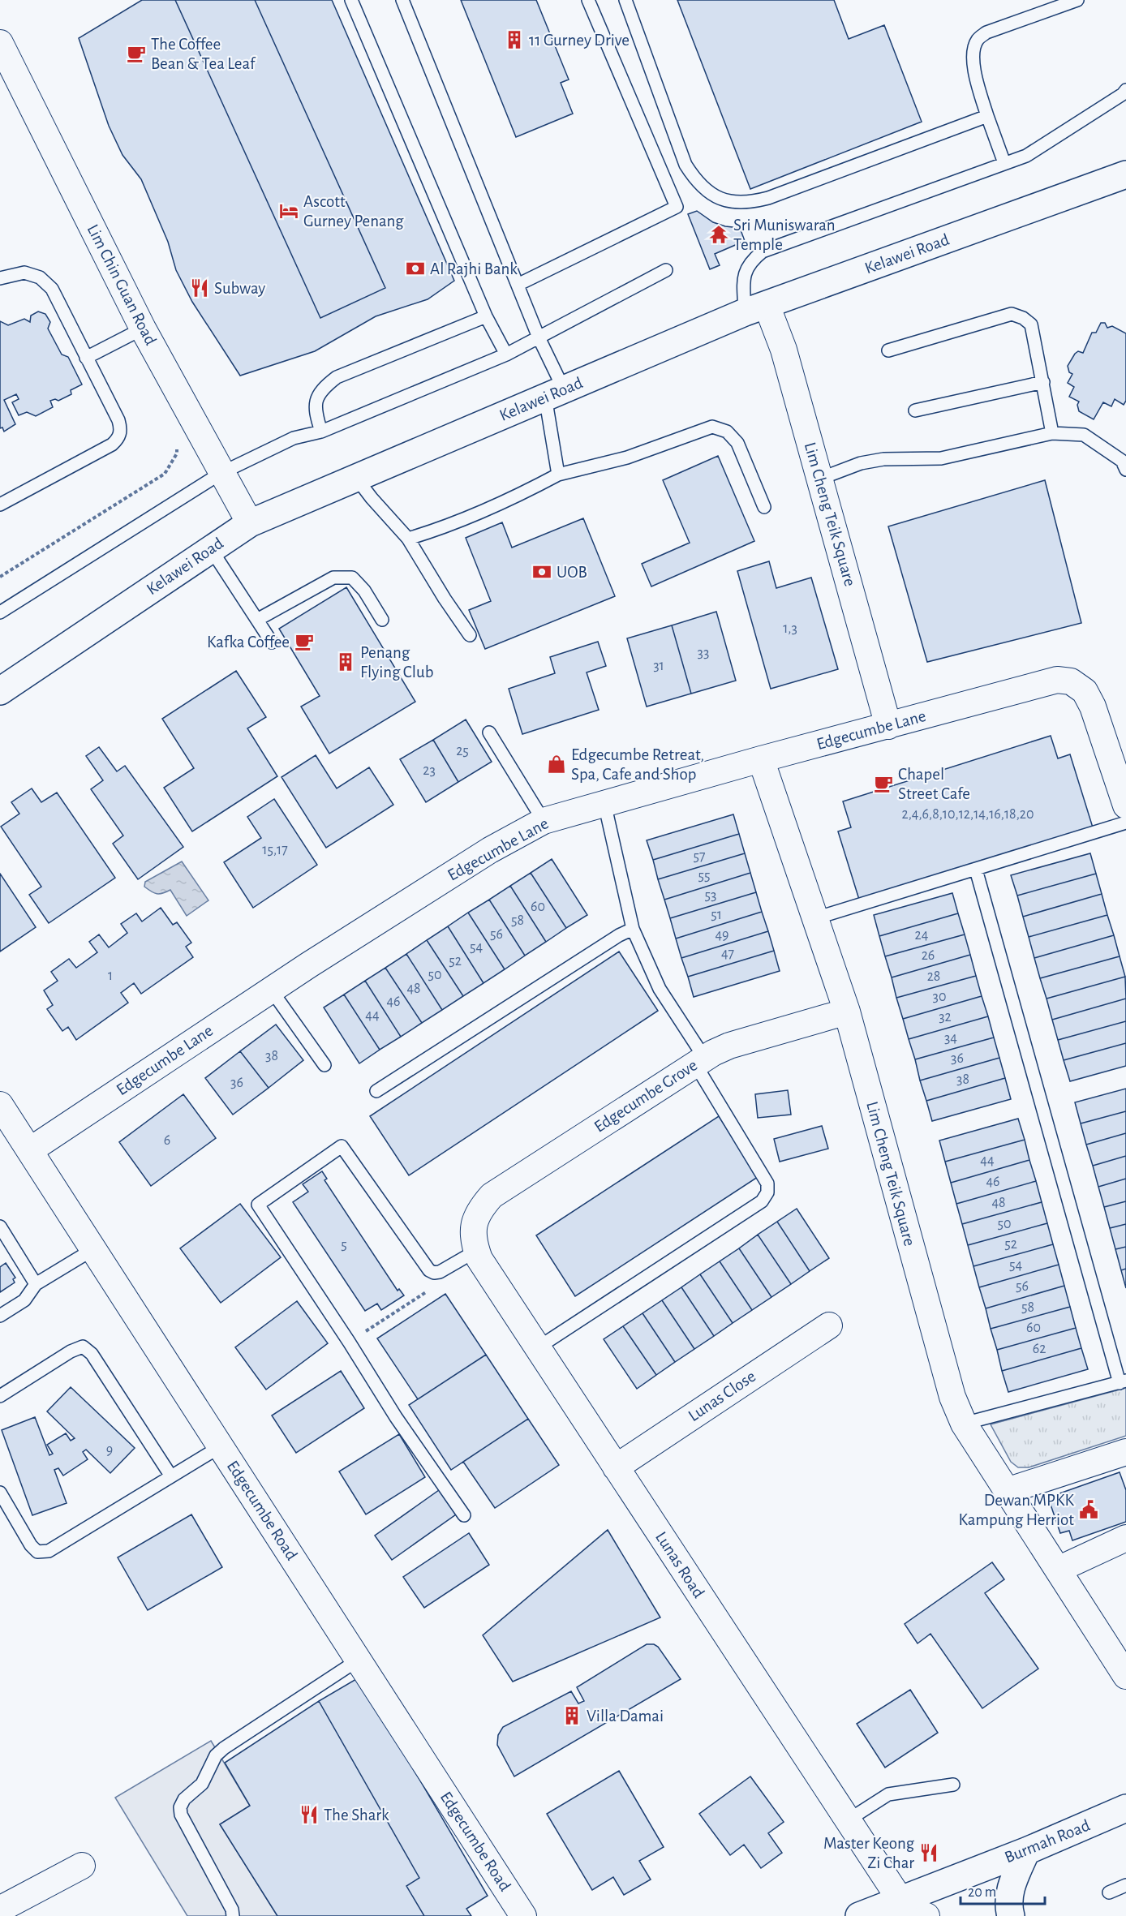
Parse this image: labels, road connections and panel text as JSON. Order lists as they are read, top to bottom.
{
  "streets": {
    "main road": ["Kelawei Road", "Burmah Road"],
    "street": [
      "Lim Chin Guan Road",
      "Lim Cheng Teik Square",
      "Edgecumbe Lane",
      "Edgecumbe Grove",
      "Lunas Close",
      "Edgecumbe Road",
      "Lunas Road"
    ]
  },
  "crossings": [
    ["Kelawei Road", "Lim Chin Guan Road"],
    ["Kelawei Road", "Lim Cheng Teik Square"],
    ["Lim Cheng Teik Square", "Edgecumbe Lane"],
    ["Lim Cheng Teik Square", "Edgecumbe Grove"],
    ["Edgecumbe Lane", "Edgecumbe Road"],
    ["Edgecumbe Grove", "Lunas Road"],
    ["Lunas Close", "Lunas Road"],
    ["Lunas Road", "Burmah Road"]
  ],
  "places": {
    "building": ["11 Gurney Drive", "Penang Flying Club", "Villa Damai"],
    "cafe": ["The Coffee Bean & Tea Leaf", "Kafka Coffee", "Chapel Street Cafe"],
    "hotel": ["Ascott Gurney Penang"],
    "temple": ["Sri Muniswaran Temple"],
    "bank": ["Al Rajhi Bank", "UOB"],
    "restaurant": ["Subway", "The Shark", "Master Keong Zi Char"],
    "shop": ["Edgecumbe Retreat, Spa, Cafe and Shop"],
    "public building": ["Dewan MPKK Kampung Herriot"]
  },
  "house_numbers": [
    "1,3",
    "33",
    "31",
    "25",
    "23",
    "2,4,6,8,10,12,14,16,18,20",
    "15,17",
    "57",
    "55",
    "53",
    "60",
    "51",
    "58",
    "56",
    "49",
    "24",
    "54",
    "47",
    "26",
    "52",
    "50",
    "1",
    "28",
    "48",
    "30",
    "46",
    "44",
    "32",
    "34",
    "38",
    "36",
    "38",
    "36",
    "6",
    "44",
    "46",
    "48",
    "50",
    "52",
    "5",
    "54",
    "56",
    "58",
    "60",
    "62",
    "9"
  ],
  "scale_bar": "20 m"
}
